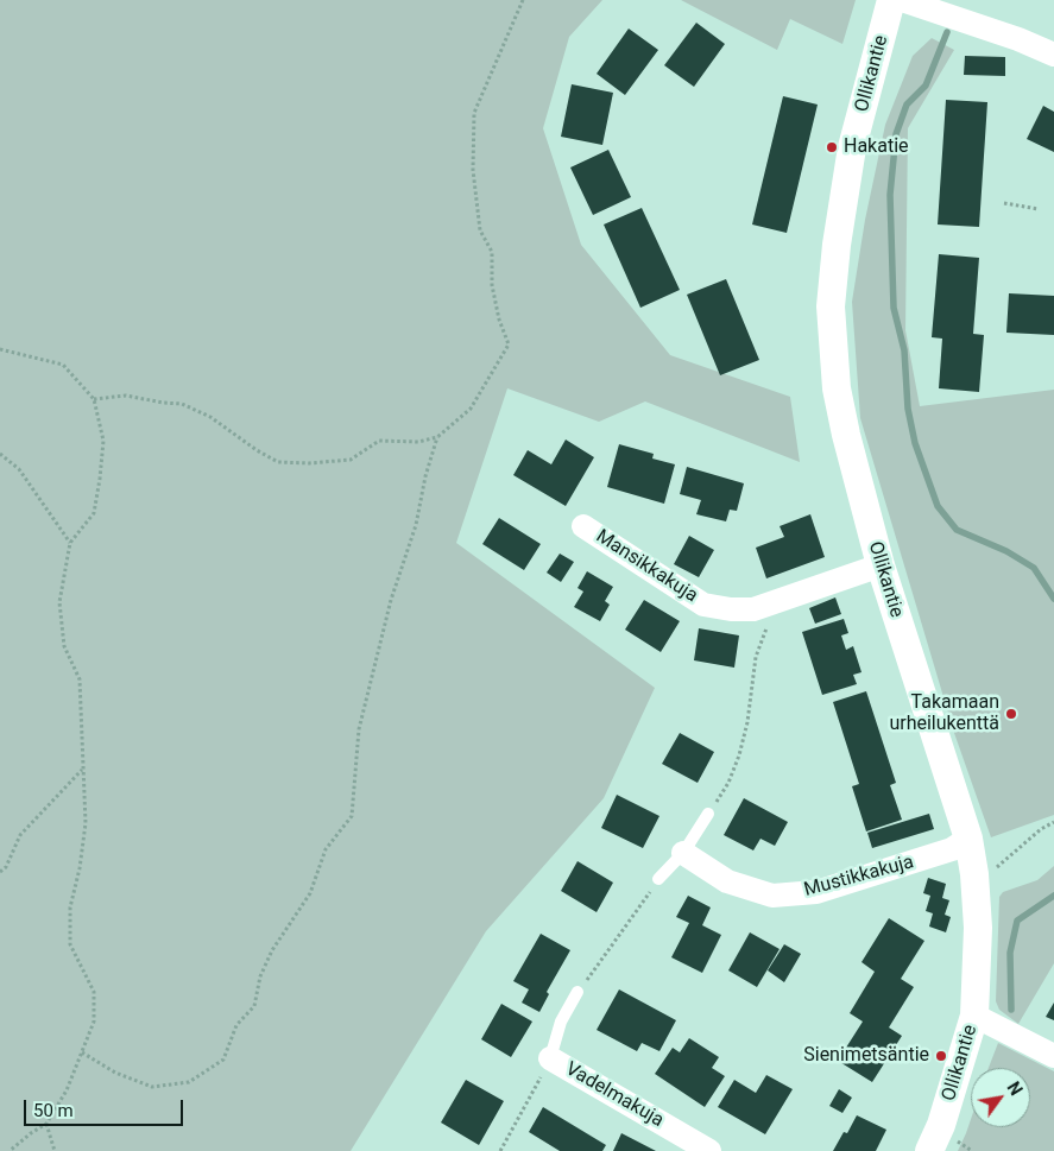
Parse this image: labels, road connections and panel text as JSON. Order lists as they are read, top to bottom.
{
  "streets": {
    "street": [
      "Ollikantie",
      "Mansikkakuja",
      "Mustikkakuja",
      "Vadelmakuja"
    ]
  },
  "crossings": [
    ["Ollikantie", "Mansikkakuja"],
    ["Ollikantie", "Mustikkakuja"]
  ],
  "places": ["Hakatie", "Takamaan urheilukenttä", "Sienimetsäntie"],
  "scale_bar": "50 m",
  "north": "top right"
}
